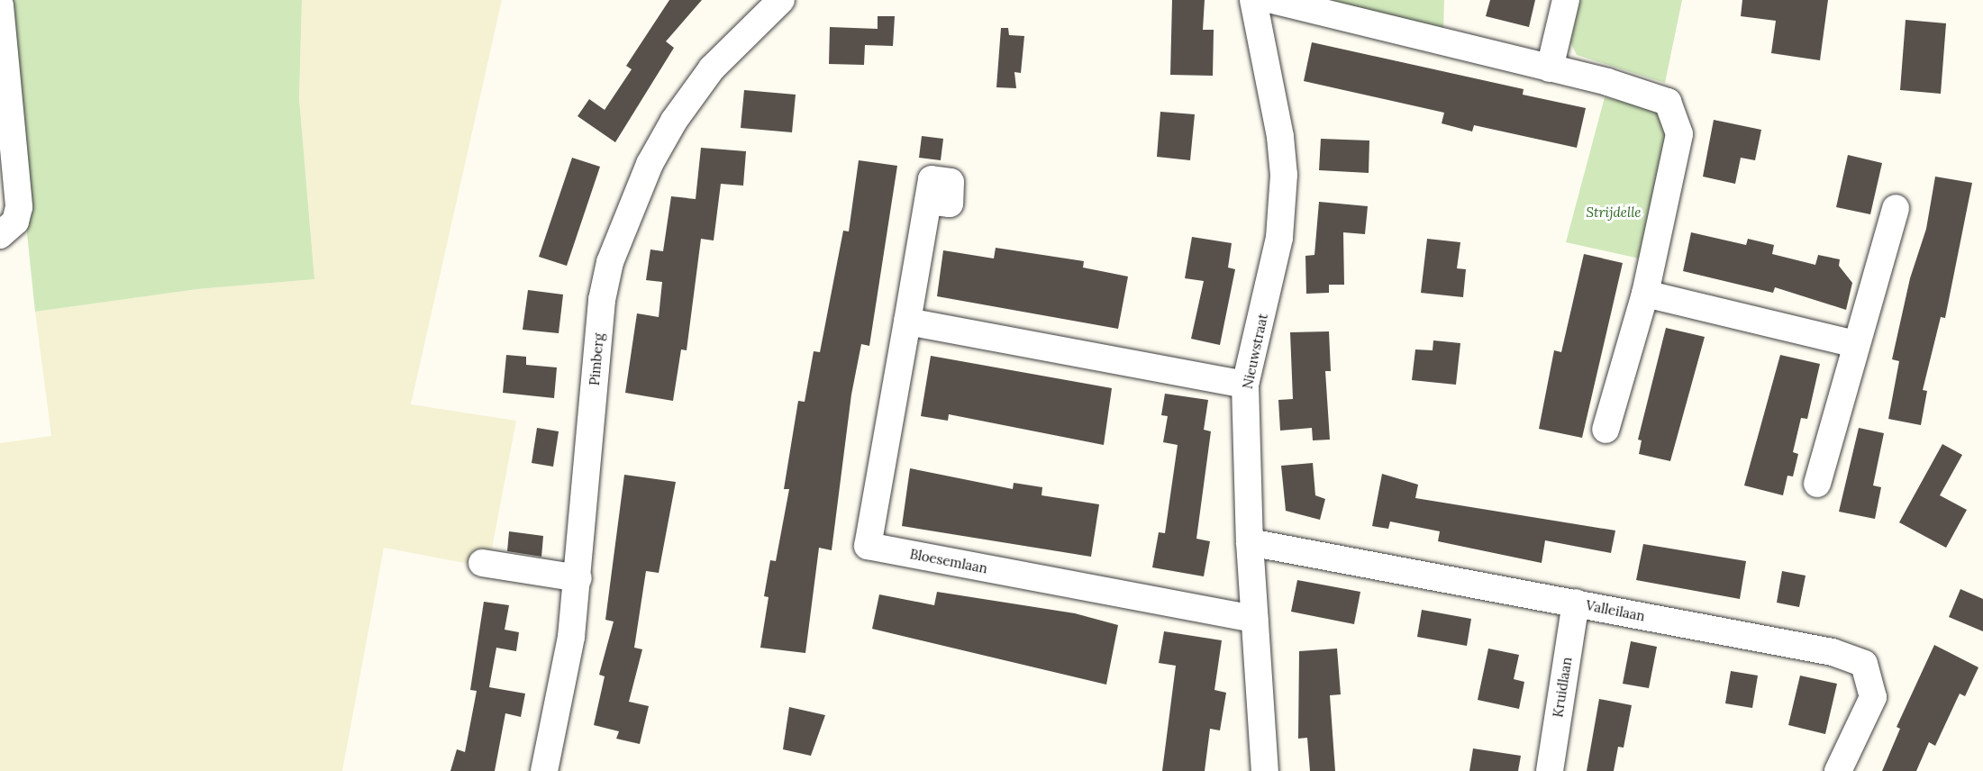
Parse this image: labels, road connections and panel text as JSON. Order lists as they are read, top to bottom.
{
  "streets": {
    "street": [
      "Nieuwstraat",
      "Pimberg",
      "Bloesemlaan",
      "Valleilaan",
      "Kruidlaan"
    ]
  },
  "crossings": [
    ["Nieuwstraat", "Bloesemlaan"],
    ["Nieuwstraat", "Valleilaan"],
    ["Valleilaan", "Kruidlaan"]
  ],
  "parks": ["Strijdelle"]
}
